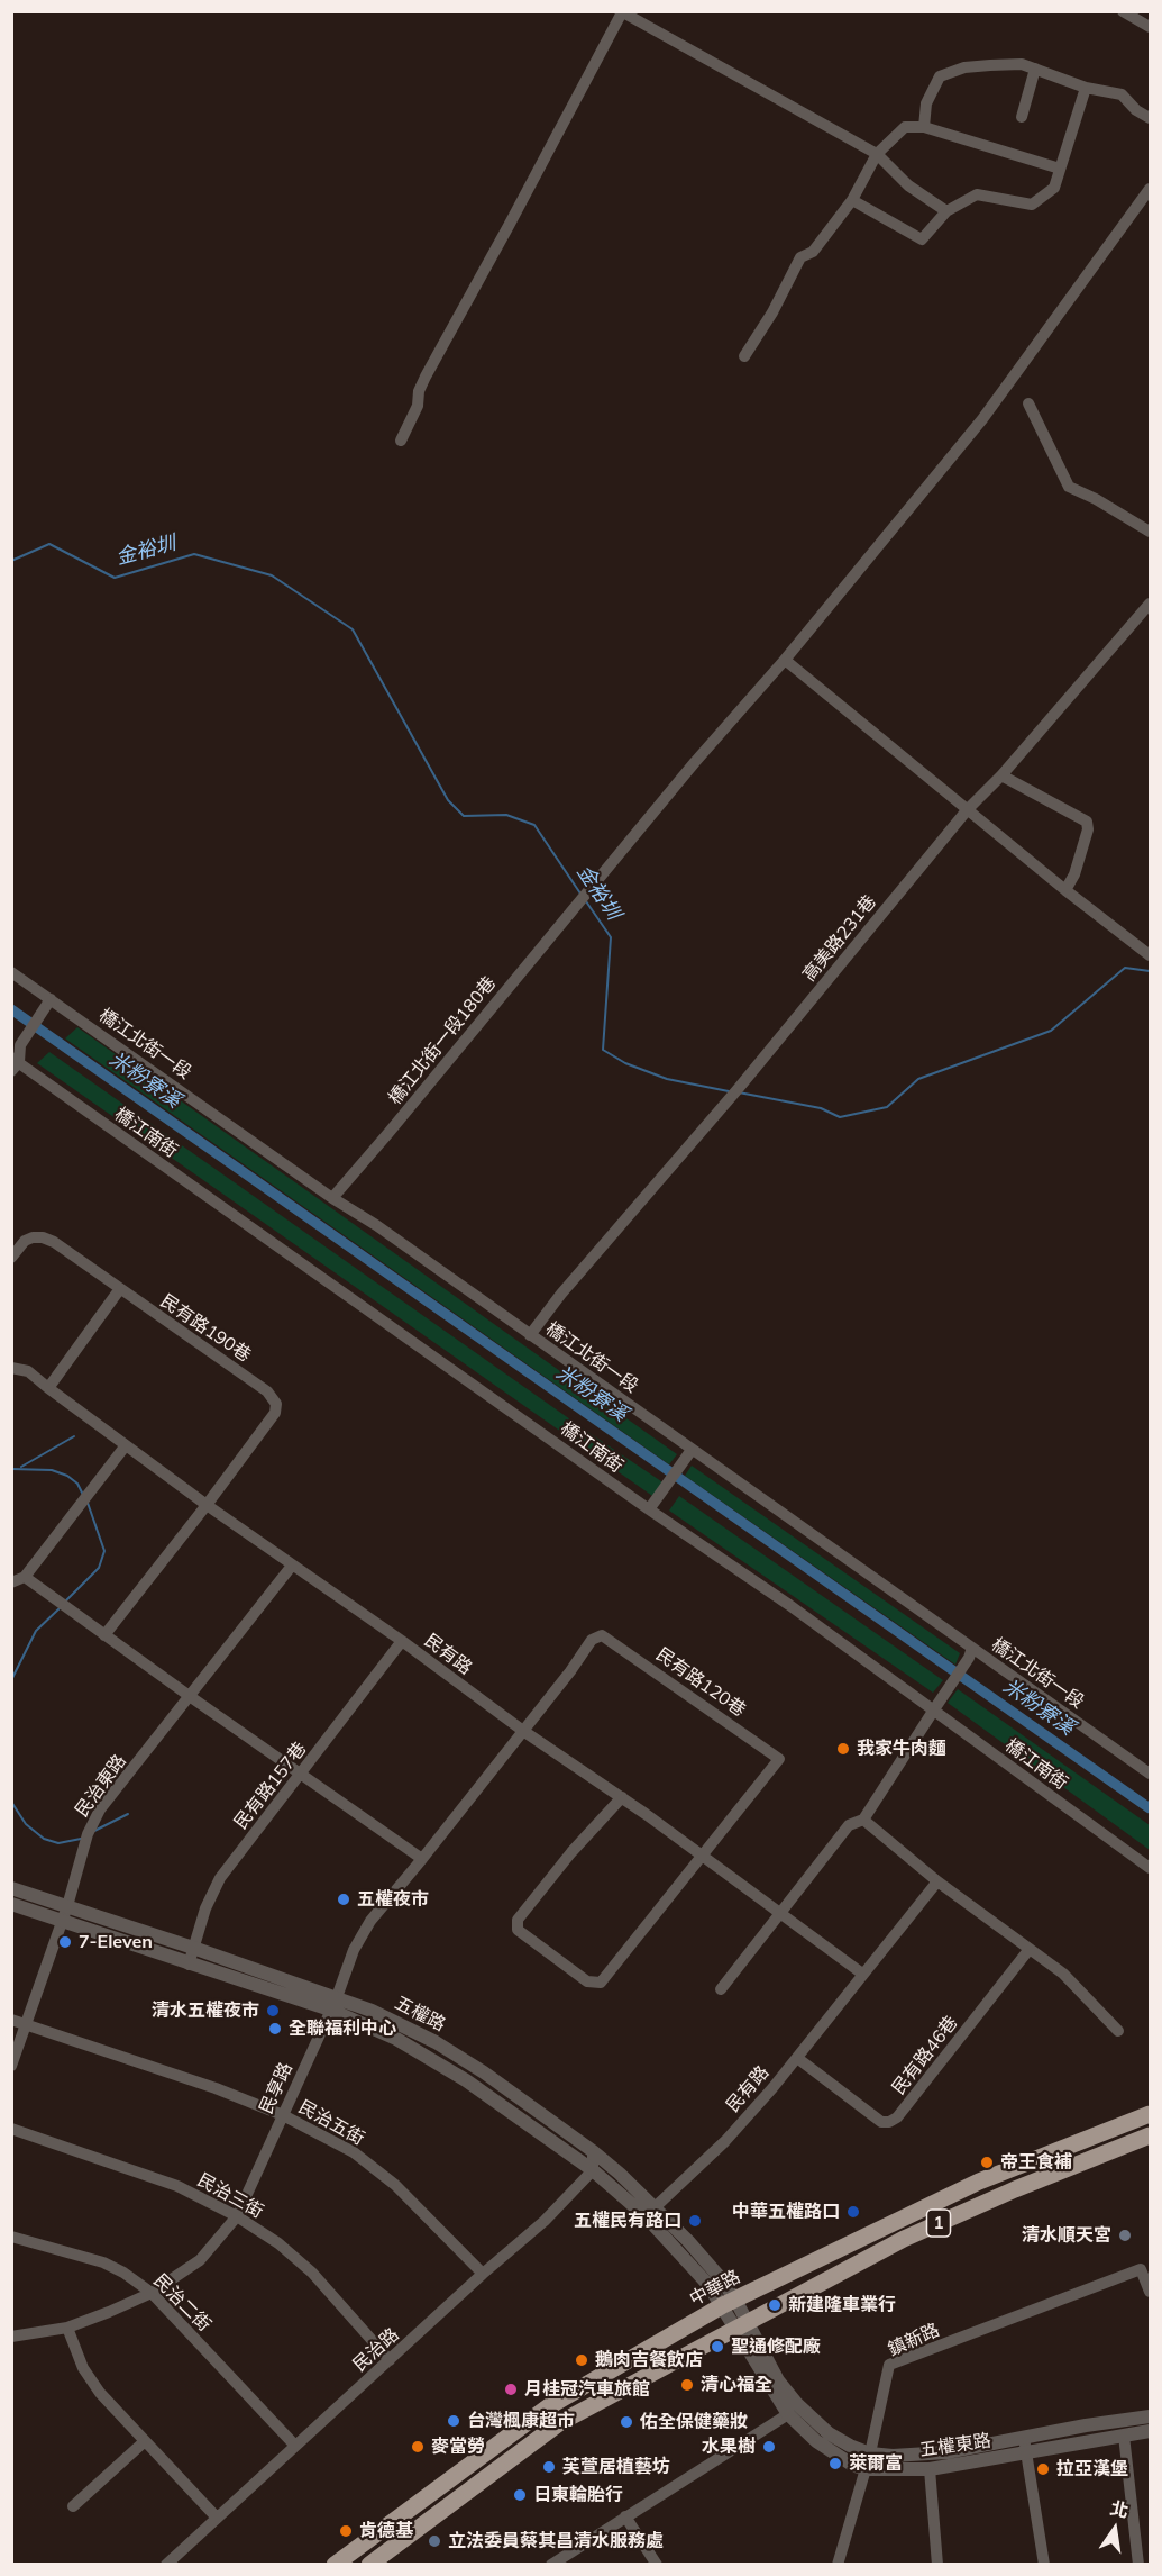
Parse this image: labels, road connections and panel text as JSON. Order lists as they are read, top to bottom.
{
  "streets": {
    "main road": ["1", "中華路"],
    "street": [
      "高美路231巷",
      "橋江北街一段180巷",
      "橋江北街一段",
      "橋江南街",
      "民有路190巷",
      "民有路",
      "民有路120巷",
      "民治東路",
      "民有路157巷",
      "五權路",
      "民有路46巷",
      "民享路",
      "民治五街",
      "民治三街",
      "民治二街",
      "鎮新路",
      "民治路",
      "五權東路"
    ]
  },
  "crossings": [
    ["高美路231巷", "橋江北街一段"],
    ["橋江北街一段180巷", "橋江北街一段"],
    ["民有路190巷", "民有路"],
    ["民有路", "民有路120巷"],
    ["民有路", "民治東路"],
    ["民有路", "民有路157巷"],
    ["民有路", "五權路"],
    ["民有路", "民有路46巷"],
    ["民有路", "民享路"],
    ["民有路120巷", "民享路"],
    ["民治東路", "五權路"],
    ["民治東路", "民治五街"],
    ["民有路157巷", "五權路"],
    ["五權路", "民享路"],
    ["五權路", "中華路"],
    ["五權路", "民治路"],
    ["五權路", "五權東路"],
    ["民享路", "民治五街"],
    ["民享路", "民治三街"],
    ["民享路", "民治二街"],
    ["民治五街", "民治路"],
    ["民治三街", "民治路"],
    ["1", "五權東路"],
    ["中華路", "五權東路"],
    ["民治二街", "民治路"],
    ["鎮新路", "五權東路"]
  ],
  "water": ["金裕圳", "米粉寮溪"],
  "places": [
    "我家牛肉麵",
    "五權夜市",
    "7-Eleven",
    "清水五權夜市",
    "全聯福利中心",
    "帝王食補",
    "中華五權路口",
    "五權民有路口",
    "清水順天宮",
    "新建隆車業行",
    "聖通修配廠",
    "鵝肉吉餐飲店",
    "清心福全",
    "月桂冠汽車旅館",
    "台灣楓康超市",
    "佑全保健藥妝",
    "麥當勞",
    "水果樹",
    "萊爾富",
    "芙萱居植藝坊",
    "拉亞漢堡",
    "日東輪胎行",
    "肯德基",
    "立法委員蔡其昌清水服務處"
  ],
  "north": "top"
}
